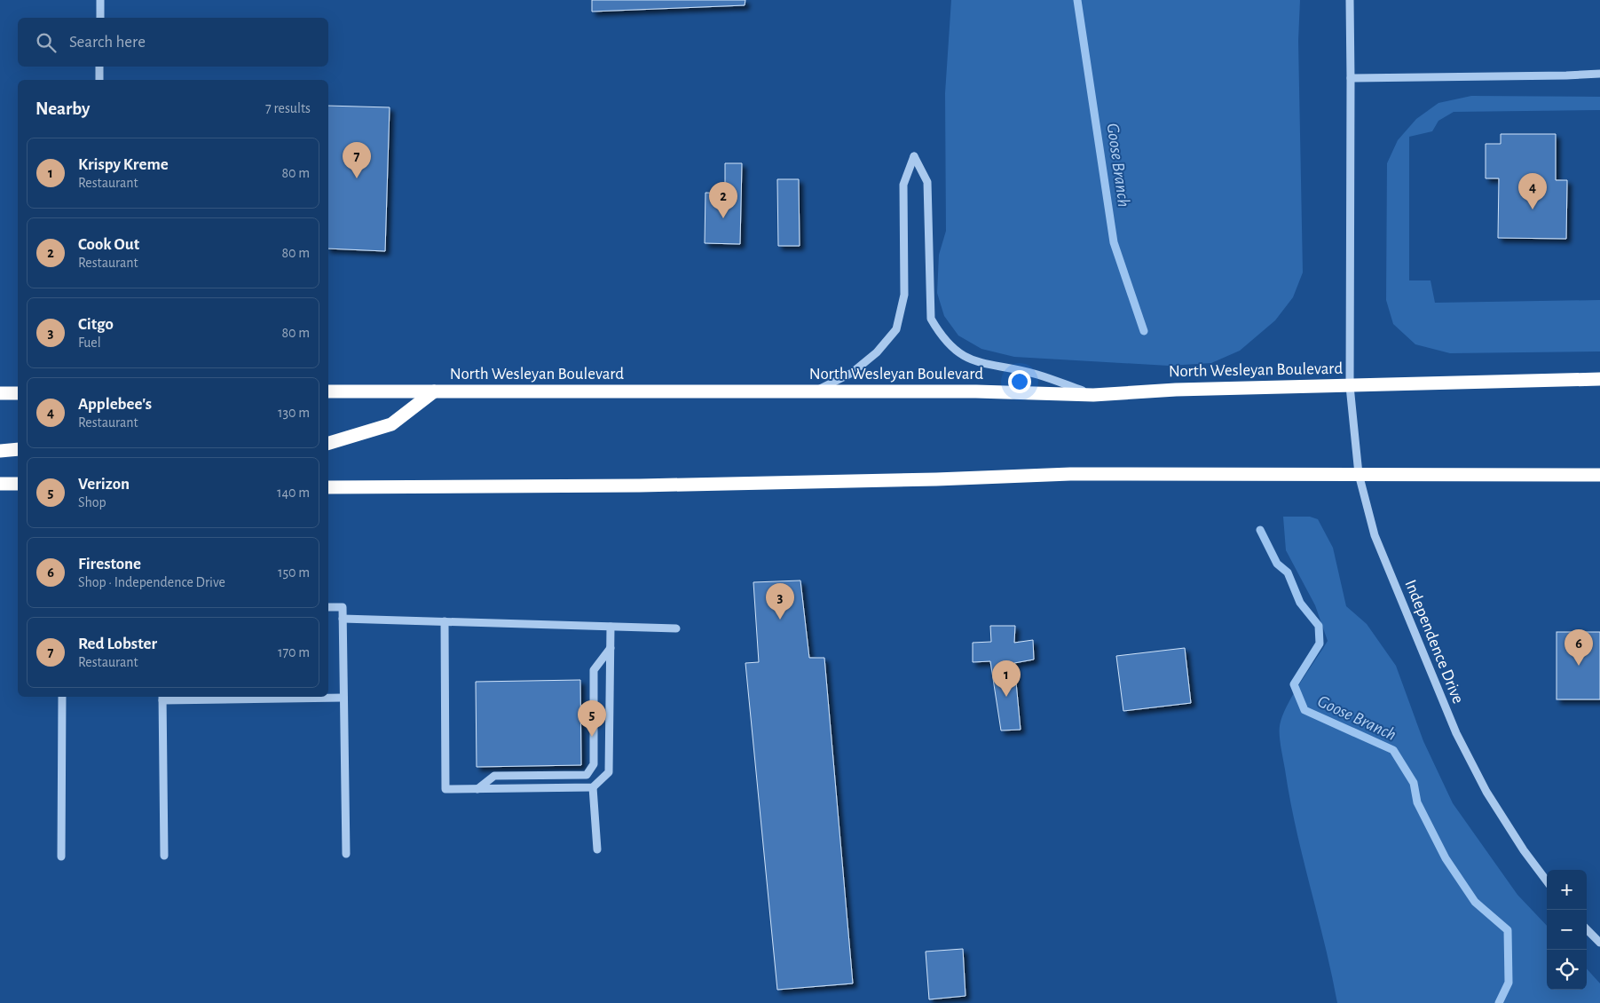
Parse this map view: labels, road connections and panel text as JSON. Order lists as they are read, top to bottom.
{
  "streets": {
    "highway": ["North Wesleyan Boulevard"],
    "street": ["Independence Drive"]
  },
  "crossings": [
    ["North Wesleyan Boulevard", "Independence Drive"]
  ],
  "water": ["Goose Branch"],
  "page": {
    "search": "Search here",
    "heading": ["Nearby", "7 results"],
    "list": [
      {
        "mark": "1",
        "name": "Krispy Kreme",
        "note": "Restaurant",
        "value": "80 m"
      },
      {
        "mark": "2",
        "name": "Cook Out",
        "note": "Restaurant",
        "value": "80 m"
      },
      {
        "mark": "3",
        "name": "Citgo",
        "note": "Fuel",
        "value": "80 m"
      },
      {
        "mark": "4",
        "name": "Applebee's",
        "note": "Restaurant",
        "value": "130 m"
      },
      {
        "mark": "5",
        "name": "Verizon",
        "note": "Shop",
        "value": "140 m"
      },
      {
        "mark": "6",
        "name": "Firestone",
        "note": "Shop · Independence Drive",
        "value": "150 m"
      },
      {
        "mark": "7",
        "name": "Red Lobster",
        "note": "Restaurant",
        "value": "170 m"
      }
    ],
    "pins": [
      "7",
      "4",
      "2",
      "3",
      "6",
      "1",
      "5"
    ],
    "map_buttons": ["+", "−"]
  }
}
